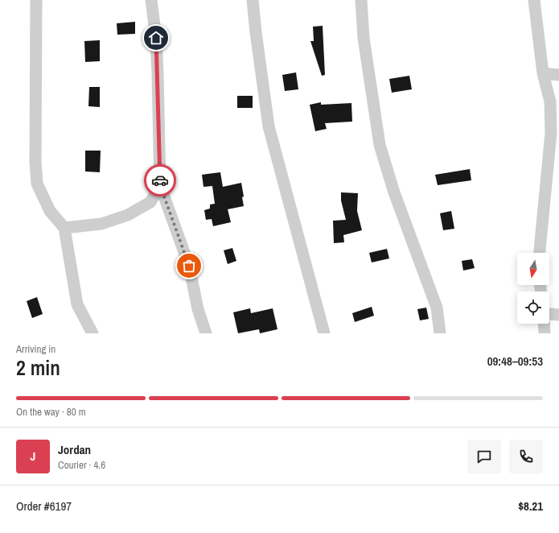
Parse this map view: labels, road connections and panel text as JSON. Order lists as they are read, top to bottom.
{
  "north": "bottom",
  "page": {
    "heading": ["2 min", "Arriving in", "09:48–09:53"],
    "panel": [
      "Jordan",
      "Courier · 4.6",
      "Order #6197",
      "$8.21"
    ],
    "bar": "On the way · 80 m",
    "round": "J"
  }
}
